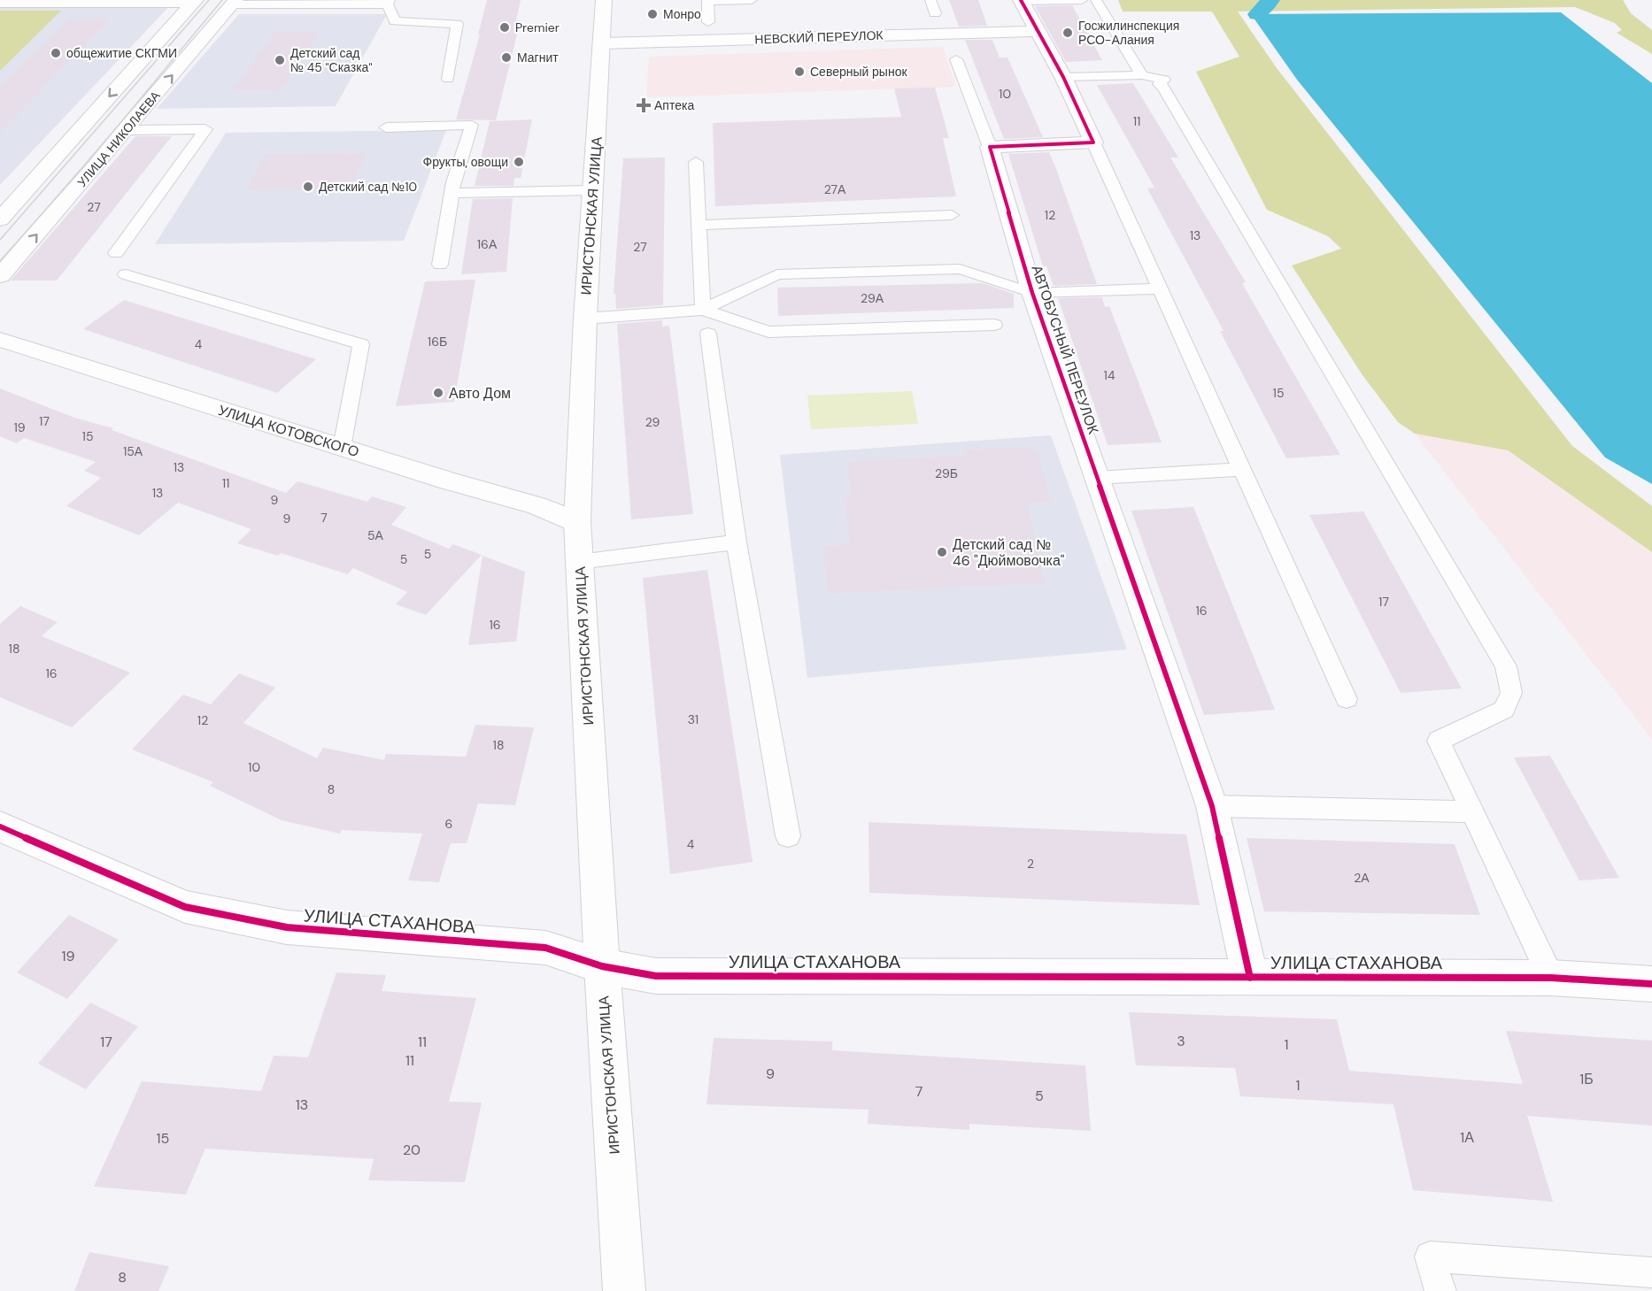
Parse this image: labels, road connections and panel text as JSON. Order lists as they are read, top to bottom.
{
  "streets": {
    "street": [
      "НЕВСКИЙ ПЕРЕУЛОК",
      "УЛИЦА НИКОЛАЕВА",
      "ИРИСТОНСКАЯ УЛИЦА",
      "АВТОБУСНЫЙ ПЕРЕУЛОК",
      "УЛИЦА КОТОВСКОГО",
      "УЛИЦА СТАХАНОВА"
    ]
  },
  "crossings": [
    ["НЕВСКИЙ ПЕРЕУЛОК", "ИРИСТОНСКАЯ УЛИЦА"],
    ["ИРИСТОНСКАЯ УЛИЦА", "УЛИЦА КОТОВСКОГО"],
    ["ИРИСТОНСКАЯ УЛИЦА", "УЛИЦА СТАХАНОВА"],
    ["АВТОБУСНЫЙ ПЕРЕУЛОК", "УЛИЦА СТАХАНОВА"]
  ],
  "places": {
    "other": [
      "Монро",
      "Premier",
      "Госжилинспекция РСО-Алания",
      "общежитие СКГМИ",
      "Магнит",
      "Детский сад № 45 \"Сказка\"",
      "Северный рынок",
      "Фрукты, овощи",
      "Детский сад №10",
      "Авто Дом",
      "Детский сад № 46 \"Дюймовочка\""
    ],
    "health": ["Аптека"]
  },
  "house_numbers": [
    "10",
    "11",
    "27А",
    "27",
    "12",
    "13",
    "16А",
    "27",
    "29А",
    "16Б",
    "4",
    "14",
    "15",
    "17",
    "29",
    "19",
    "15",
    "15А",
    "13",
    "29Б",
    "11",
    "13",
    "9",
    "7",
    "9",
    "5А",
    "5",
    "5",
    "17",
    "16",
    "16",
    "18",
    "16",
    "31",
    "12",
    "18",
    "10",
    "8",
    "6",
    "4",
    "2",
    "2А",
    "19",
    "3",
    "17",
    "11",
    "1",
    "11",
    "9",
    "1Б",
    "1",
    "7",
    "5",
    "13",
    "1А",
    "15",
    "20",
    "8"
  ]
}
